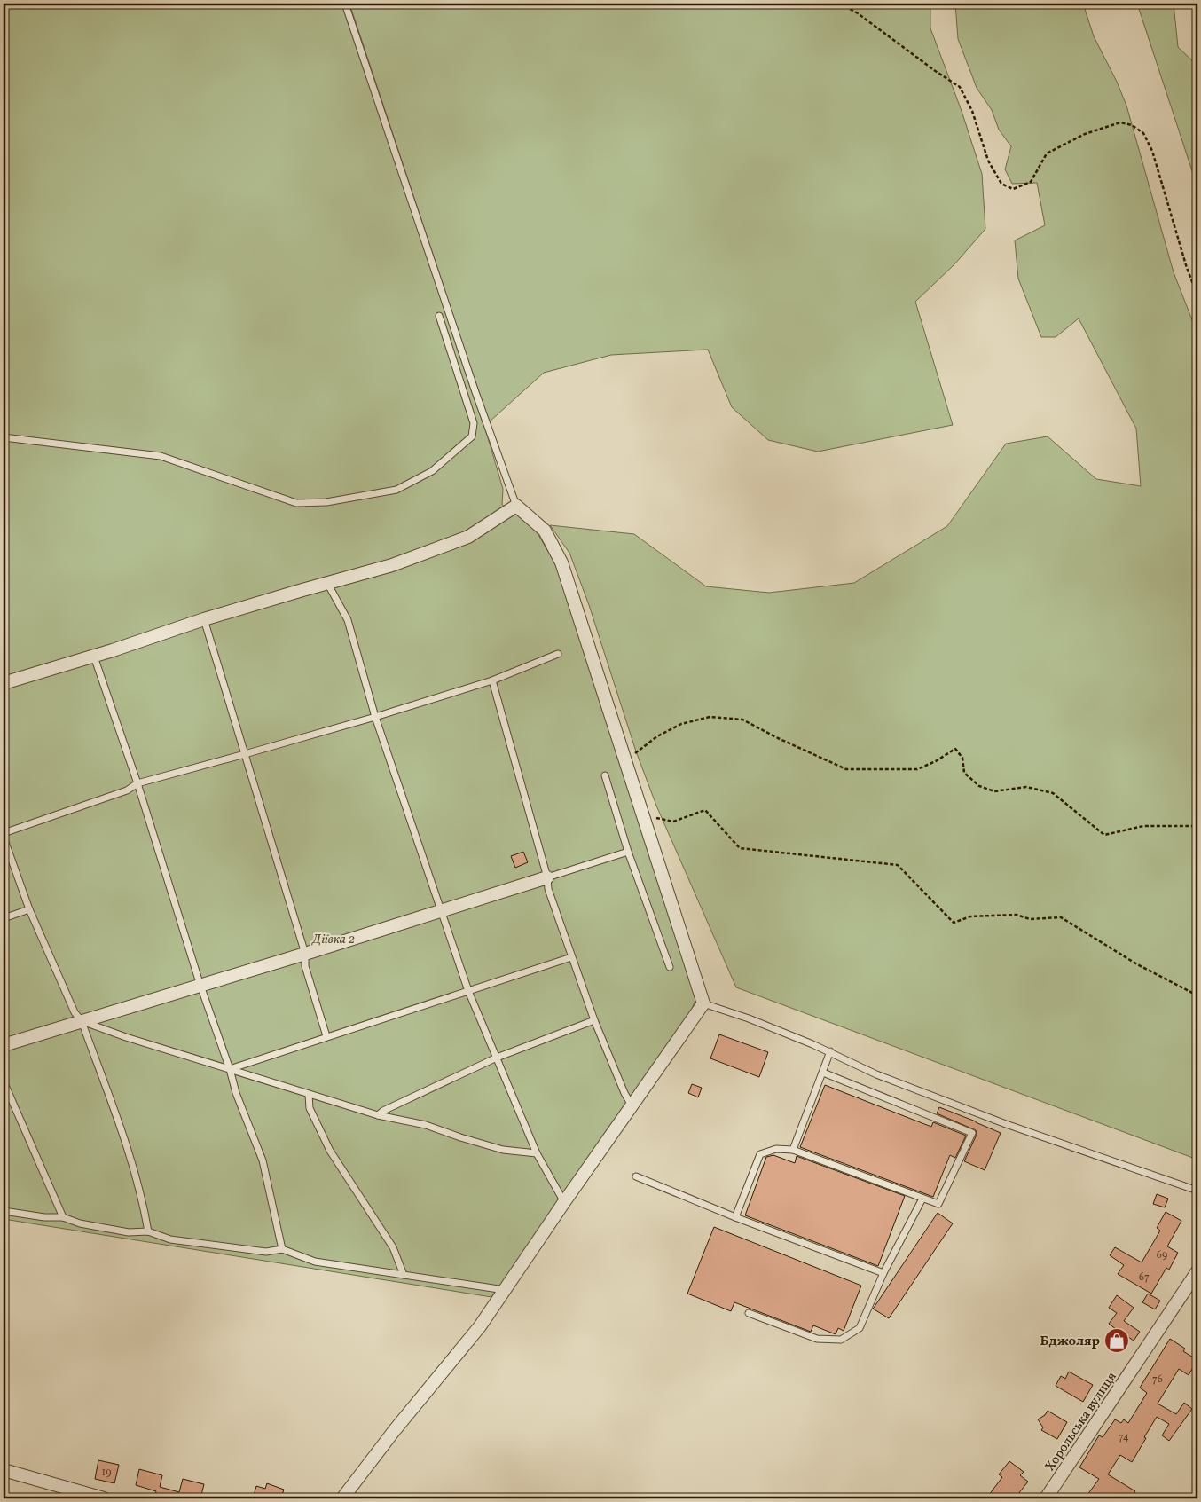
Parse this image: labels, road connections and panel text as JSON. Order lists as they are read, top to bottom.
{
  "streets": {
    "street": ["Хорольська вулиця"]
  },
  "parks": ["Діївка 2"],
  "places": {
    "shop": ["Бджоляр"]
  },
  "house_numbers": [
    "69",
    "67",
    "76",
    "74",
    "19"
  ]
}
